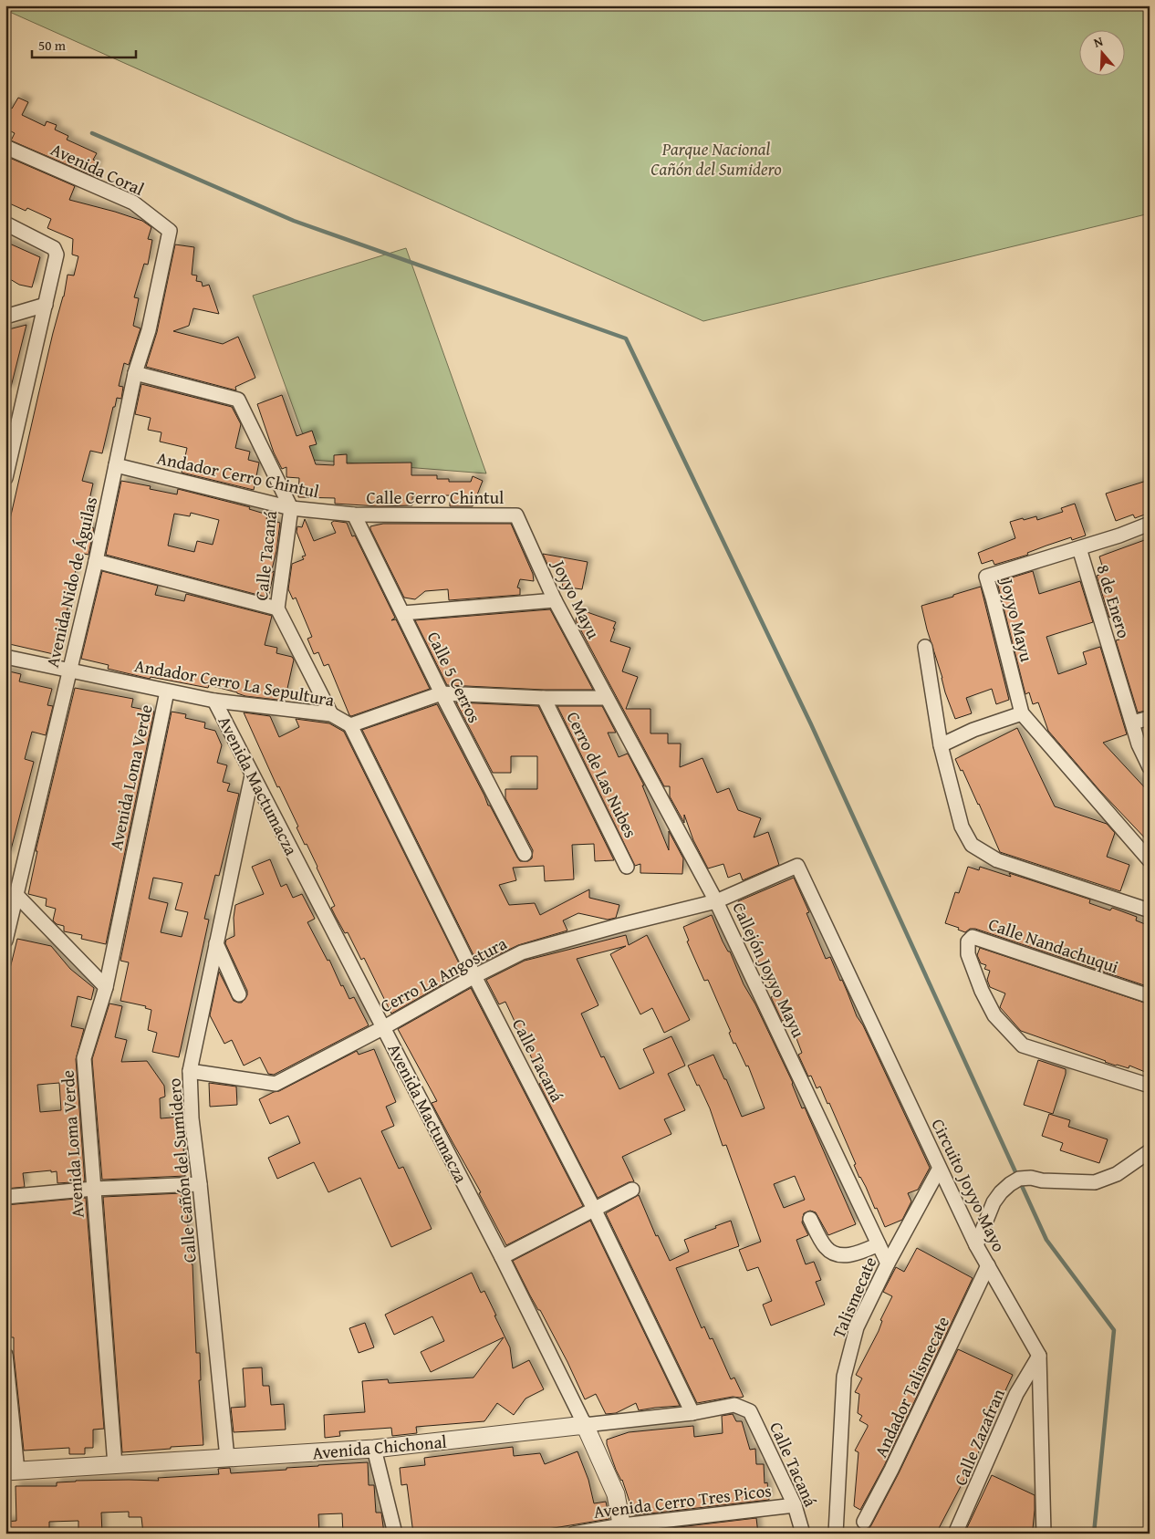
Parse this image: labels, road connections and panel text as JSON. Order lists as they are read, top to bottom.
{
  "streets": {
    "street": [
      "Avenida Coral",
      "Andador Cerro Chintul",
      "Calle Cerro Chintul",
      "Calle Tacaná",
      "Avenida Nido de Águilas",
      "Joyyo Mayu",
      "8 de Enero",
      "Calle 5 Cerros",
      "Andador Cerro La Sepultura",
      "Cerro de Las Nubes",
      "Avenida Loma Verde",
      "Avenida Mactumacza",
      "Calle Nandachuqui",
      "Callejón Joyyo Mayu",
      "Cerro La Angostura",
      "Calle Cañón del Sumidero",
      "Circuito Joyyo Mayo",
      "Talismecate",
      "Andador Talismecate",
      "Calle Zazafran",
      "Avenida Chichonal",
      "Avenida Cerro Tres Picos"
    ]
  },
  "crossings": [
    ["Avenida Coral", "Avenida Nido de Águilas"],
    ["Andador Cerro Chintul", "Calle Cerro Chintul"],
    ["Andador Cerro Chintul", "Calle Tacaná"],
    ["Andador Cerro Chintul", "Avenida Nido de Águilas"],
    ["Andador Cerro Chintul", "Calle 5 Cerros"],
    ["Calle Cerro Chintul", "Joyyo Mayu"],
    ["Calle Cerro Chintul", "Calle 5 Cerros"],
    ["Calle Tacaná", "Avenida Nido de Águilas"],
    ["Calle Tacaná", "Andador Cerro La Sepultura"],
    ["Calle Tacaná", "Cerro La Angostura"],
    ["Calle Tacaná", "Avenida Chichonal"],
    ["Calle Tacaná", "Avenida Cerro Tres Picos"],
    ["Avenida Nido de Águilas", "Andador Cerro La Sepultura"],
    ["Joyyo Mayu", "8 de Enero"],
    ["Joyyo Mayu", "Andador Cerro La Sepultura"],
    ["Joyyo Mayu", "Callejón Joyyo Mayu"],
    ["Calle 5 Cerros", "Andador Cerro La Sepultura"],
    ["Andador Cerro La Sepultura", "Cerro de Las Nubes"],
    ["Andador Cerro La Sepultura", "Avenida Loma Verde"],
    ["Andador Cerro La Sepultura", "Avenida Mactumacza"],
    ["Andador Cerro La Sepultura", "Callejón Joyyo Mayu"],
    ["Avenida Loma Verde", "Avenida Chichonal"],
    ["Avenida Mactumacza", "Cerro La Angostura"],
    ["Avenida Mactumacza", "Calle Cañón del Sumidero"],
    ["Avenida Mactumacza", "Avenida Chichonal"],
    ["Avenida Mactumacza", "Avenida Cerro Tres Picos"],
    ["Callejón Joyyo Mayu", "Cerro La Angostura"],
    ["Callejón Joyyo Mayu", "Talismecate"],
    ["Cerro La Angostura", "Calle Cañón del Sumidero"],
    ["Cerro La Angostura", "Circuito Joyyo Mayo"],
    ["Calle Cañón del Sumidero", "Avenida Chichonal"],
    ["Circuito Joyyo Mayo", "Talismecate"],
    ["Circuito Joyyo Mayo", "Andador Talismecate"],
    ["Circuito Joyyo Mayo", "Calle Zazafran"]
  ],
  "parks": ["Parque Nacional Cañón del Sumidero"],
  "scale_bar": "50 m",
  "north": "top"
}
